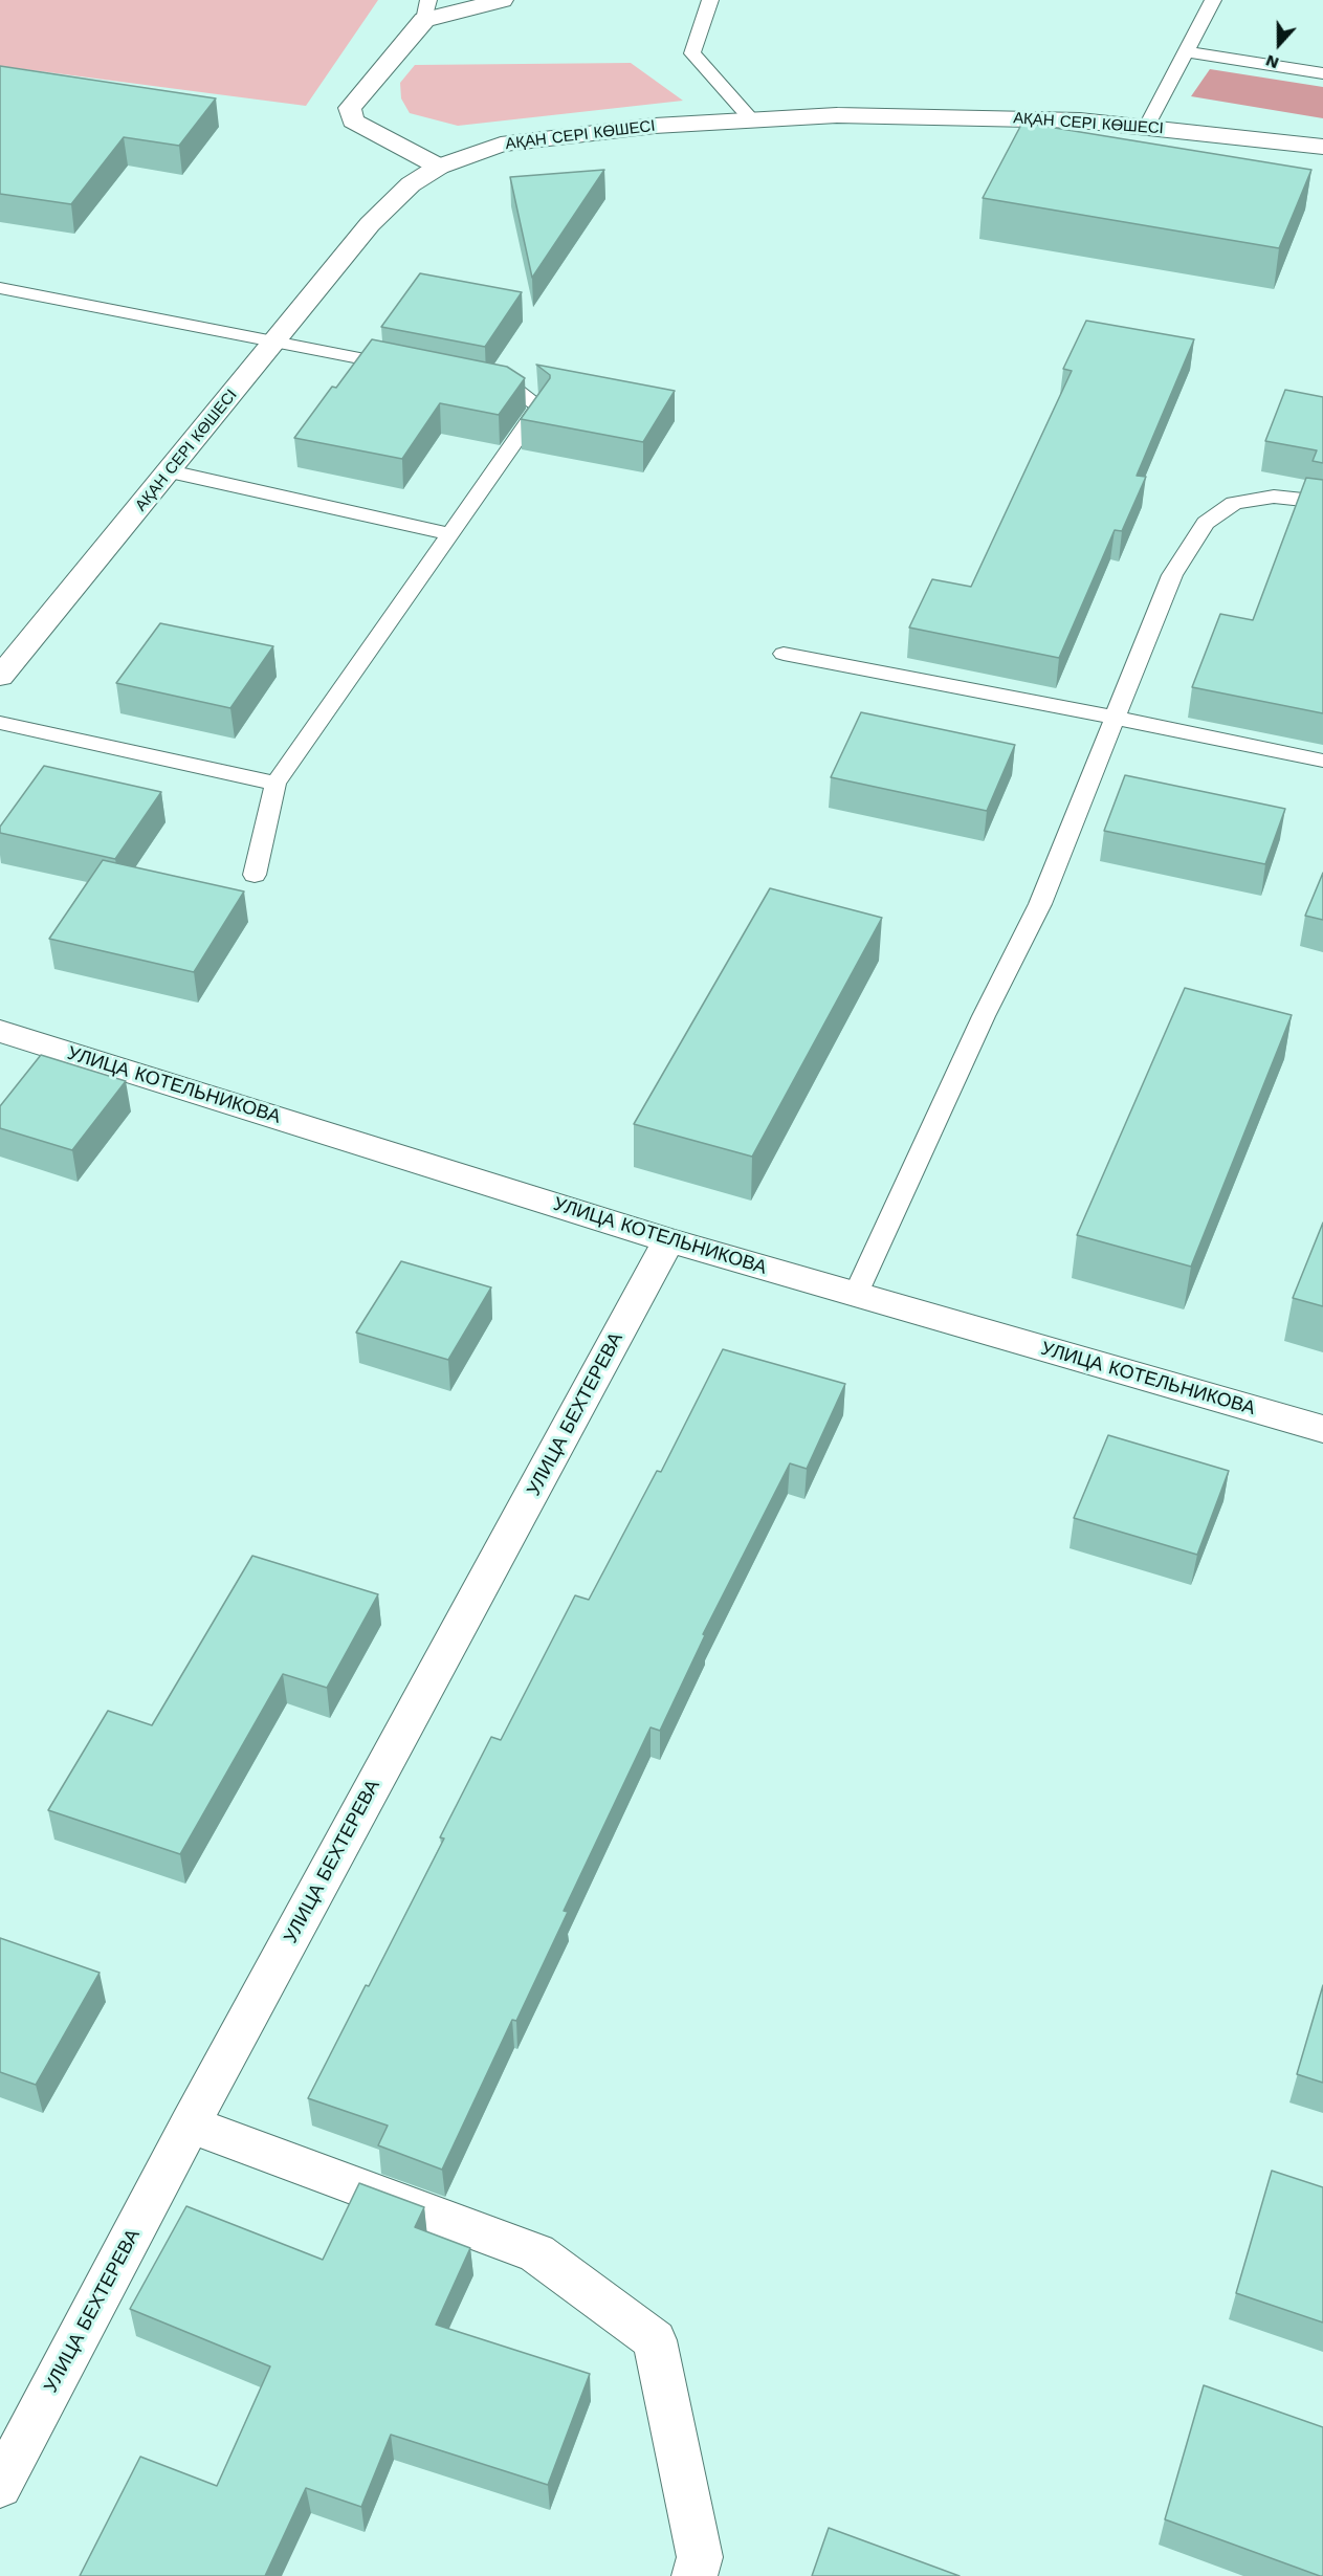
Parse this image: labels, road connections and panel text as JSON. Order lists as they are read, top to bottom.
{
  "streets": {
    "street": ["АҚАН СЕРІ КӨШЕСІ", "УЛИЦА КОТЕЛЬНИКОВА", "УЛИЦА БЕХТЕРЕВА"]
  },
  "crossings": [
    ["УЛИЦА КОТЕЛЬНИКОВА", "УЛИЦА БЕХТЕРЕВА"]
  ],
  "north": "bottom"
}
